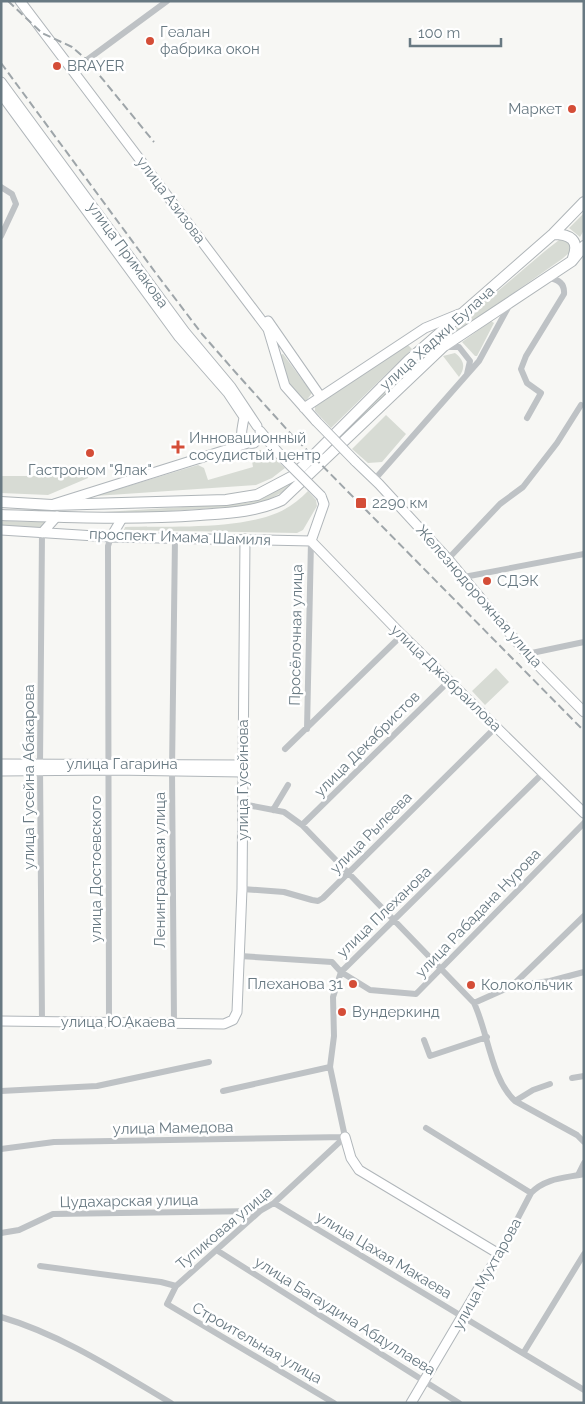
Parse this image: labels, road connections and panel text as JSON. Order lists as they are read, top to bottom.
{
  "streets": {
    "main road": [
      "улица Азизова",
      "улица Примакова",
      "улица Хаджи Булача",
      "проспект Имама Шамиля",
      "Железнодорожная улица",
      "улица Джабраилова",
      "улица Гагарина",
      "улица Гусейнова",
      "улица Ю.Акаева",
      "улица Мухтарова"
    ],
    "street": [
      "Просёлочная улица",
      "улица Декабристов",
      "улица Гусейна Абакарова",
      "улица Рылеева",
      "улица Достоевского",
      "Ленинградская улица",
      "улица Плеханова",
      "улица Рабадана Нурова",
      "улица Мамедова",
      "Цудахарская улица",
      "Тупиковая улица",
      "улица Цахая Макаева",
      "улица Багаудина Абдуллаева",
      "Строительная улица"
    ]
  },
  "crossings": [
    ["улица Азизова", "Железнодорожная улица"],
    ["улица Примакова", "проспект Имама Шамиля"],
    ["улица Хаджи Булача", "проспект Имама Шамиля"],
    ["проспект Имама Шамиля", "Просёлочная улица"],
    ["проспект Имама Шамиля", "улица Джабраилова"],
    ["проспект Имама Шамиля", "улица Гусейна Абакарова"],
    ["проспект Имама Шамиля", "улица Гусейнова"],
    ["проспект Имама Шамиля", "улица Достоевского"],
    ["проспект Имама Шамиля", "Ленинградская улица"],
    ["Просёлочная улица", "улица Джабраилова"],
    ["улица Джабраилова", "улица Декабристов"],
    ["улица Джабраилова", "улица Рылеева"],
    ["улица Джабраилова", "улица Плеханова"],
    ["улица Гагарина", "улица Гусейна Абакарова"],
    ["улица Гагарина", "улица Гусейнова"],
    ["улица Гагарина", "улица Достоевского"],
    ["улица Гагарина", "Ленинградская улица"],
    ["улица Гусейна Абакарова", "улица Ю.Акаева"],
    ["улица Гусейнова", "улица Рылеева"],
    ["улица Гусейнова", "улица Рабадана Нурова"],
    ["улица Гусейнова", "улица Ю.Акаева"],
    ["улица Достоевского", "улица Ю.Акаева"],
    ["Ленинградская улица", "улица Ю.Акаева"],
    ["улица Плеханова", "улица Рабадана Нурова"],
    ["улица Плеханова", "улица Мамедова"],
    ["улица Плеханова", "Тупиковая улица"],
    ["улица Мамедова", "Тупиковая улица"],
    ["Цудахарская улица", "Тупиковая улица"],
    ["Тупиковая улица", "улица Цахая Макаева"],
    ["Тупиковая улица", "улица Багаудина Абдуллаева"],
    ["Тупиковая улица", "Строительная улица"],
    ["улица Цахая Макаева", "улица Мухтарова"],
    ["улица Мухтарова", "улица Багаудина Абдуллаева"]
  ],
  "places": {
    "other": [
      "Геалан фабрика окон",
      "BRAYER",
      "Маркет",
      "Гастроном \"Ялак\"",
      "СДЭК",
      "Плеханова 31",
      "Колокольчик",
      "Вундеркинд"
    ],
    "health": ["Инновационный сосудистый центр"],
    "transit": ["2290 км"]
  },
  "scale_bar": "100 m"
}
